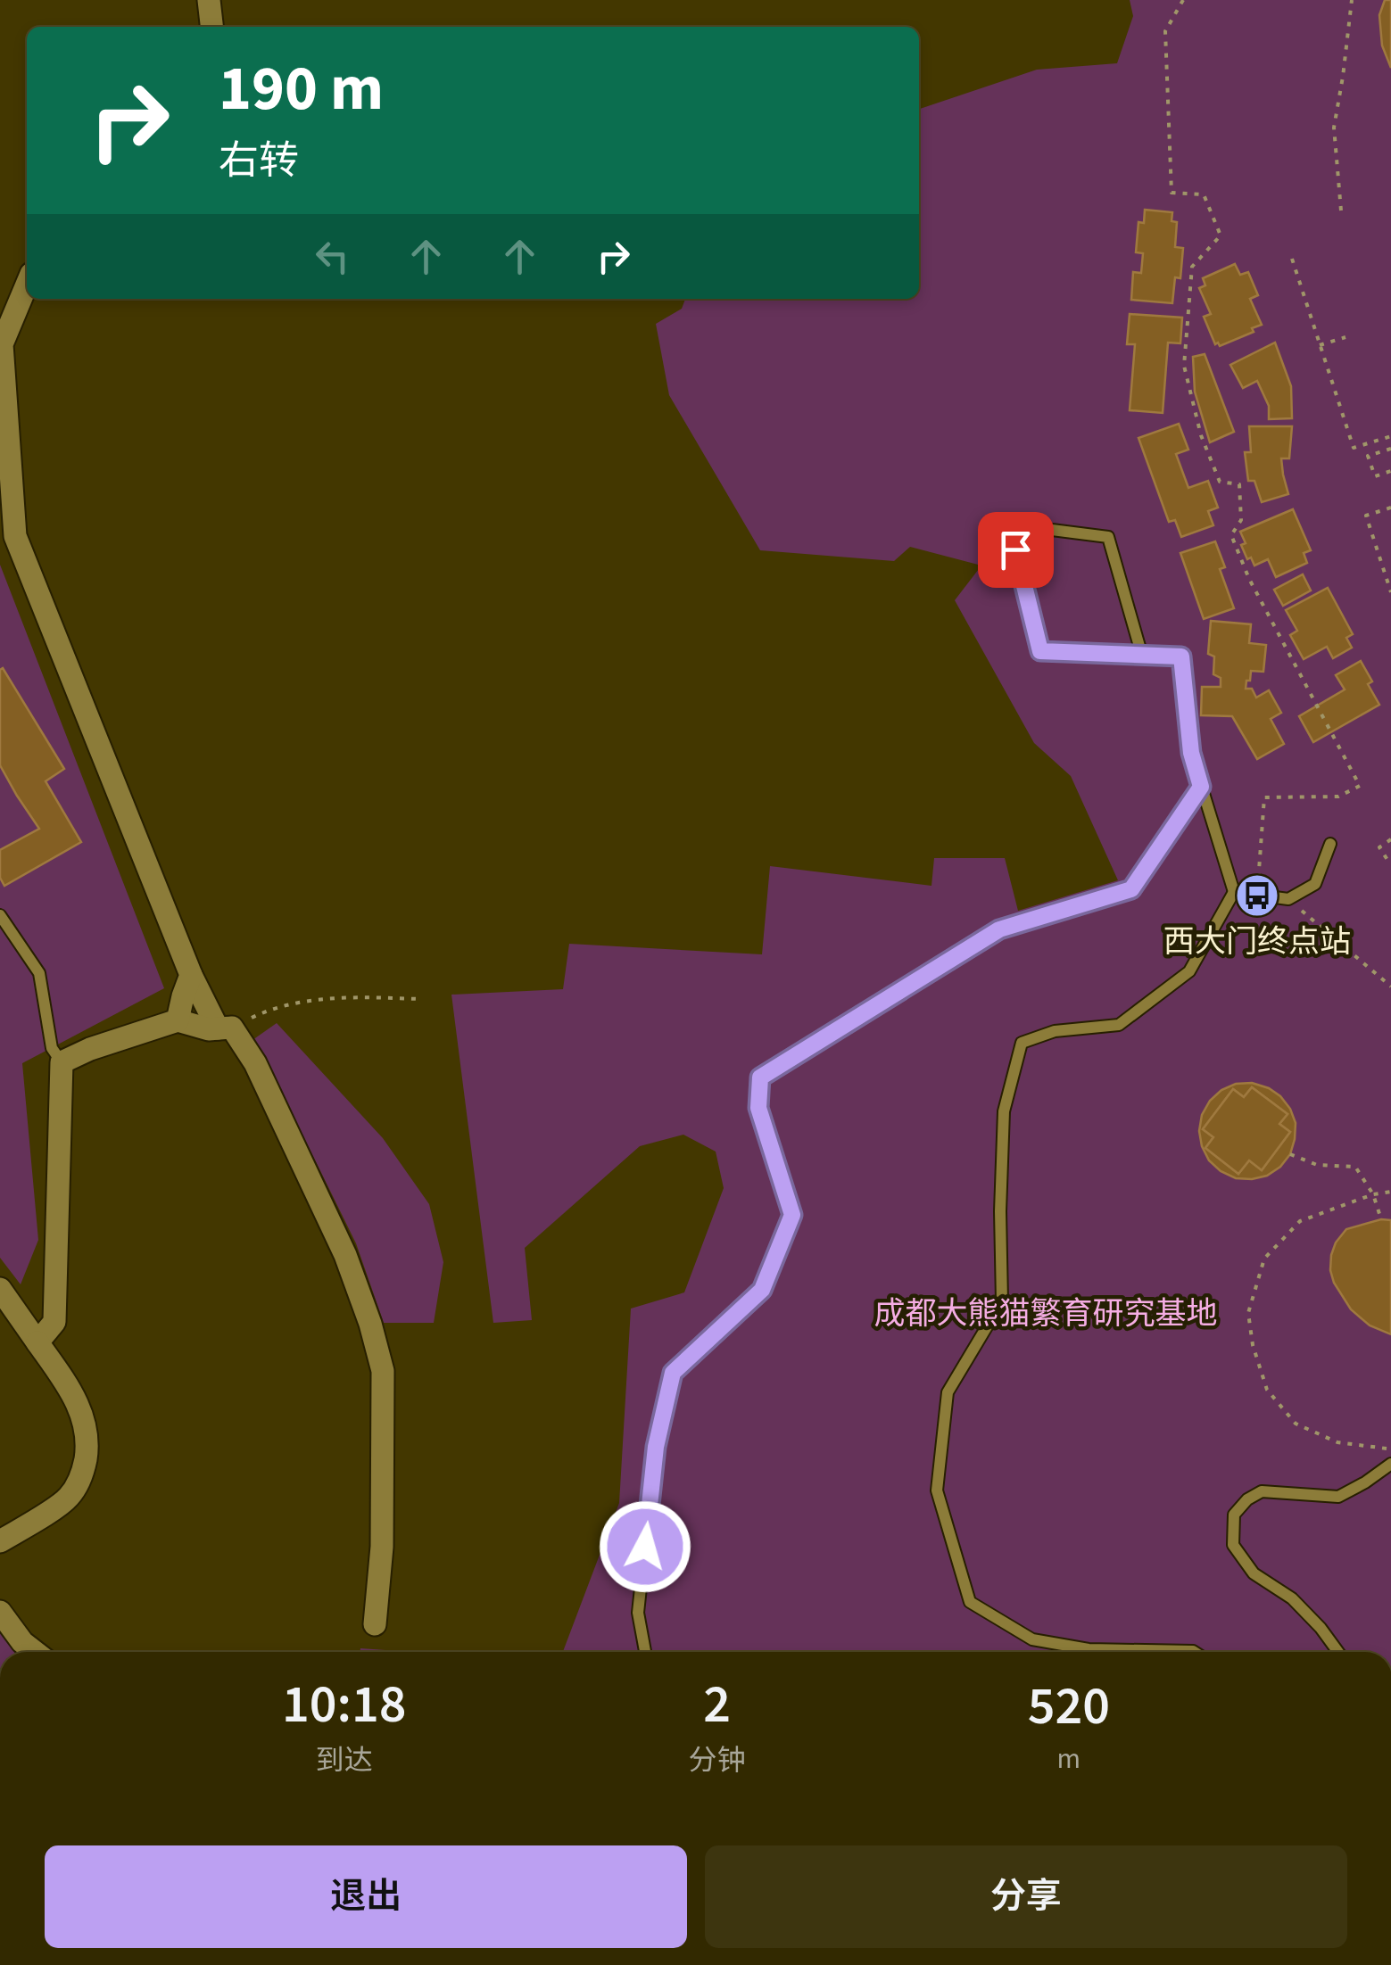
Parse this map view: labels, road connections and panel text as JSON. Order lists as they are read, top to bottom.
{
  "parks": ["成都大熊猫繁育研究基地"],
  "places": {
    "bus stop": ["西大门终点站"]
  },
  "page": {
    "turn": ["190 m", "右转"],
    "eta": [
      "10:18",
      "到达",
      "2",
      "分钟",
      "520",
      "m"
    ],
    "buttons": ["退出", "分享"]
  }
}
